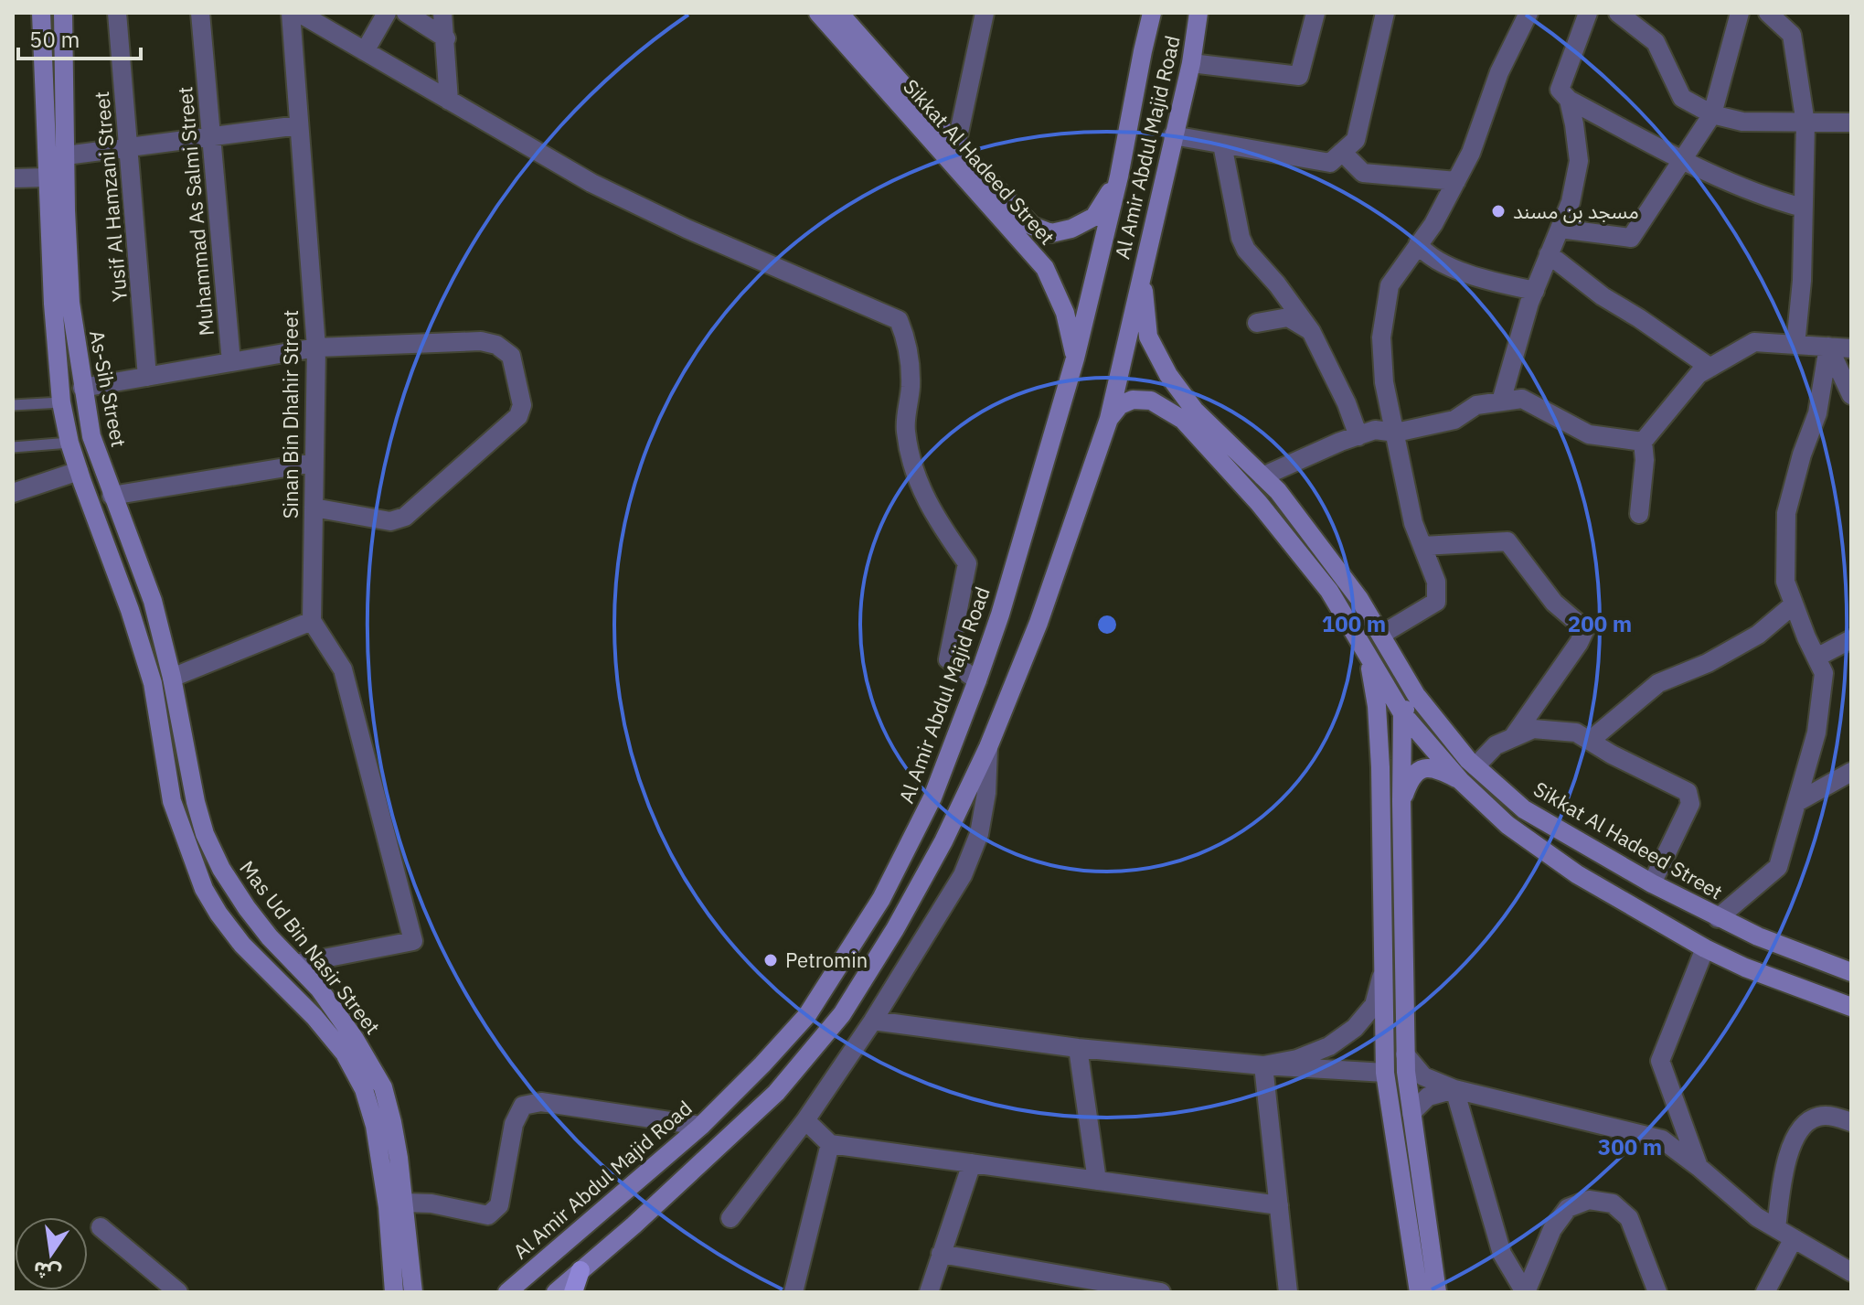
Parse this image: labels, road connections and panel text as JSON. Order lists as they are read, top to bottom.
{
  "streets": {
    "main road": [
      "Al Amir Abdul Majid Road",
      "Sikkat Al Hadeed Street",
      "As-Sih Street",
      "Mas Ud Bin Nasir Street"
    ],
    "street": ["Yusif Al Hamzani Street", "Muhammad As Salmi Street", "Sinan Bin Dhahir Street"]
  },
  "crossings": [
    ["Al Amir Abdul Majid Road", "Sikkat Al Hadeed Street"],
    ["As-Sih Street", "Mas Ud Bin Nasir Street"]
  ],
  "places": ["مسجد بن مسند", "Petromin"],
  "scale_bar": "50 m",
  "north": "bottom",
  "rings": ["100 m", "200 m", "300 m"]
}
